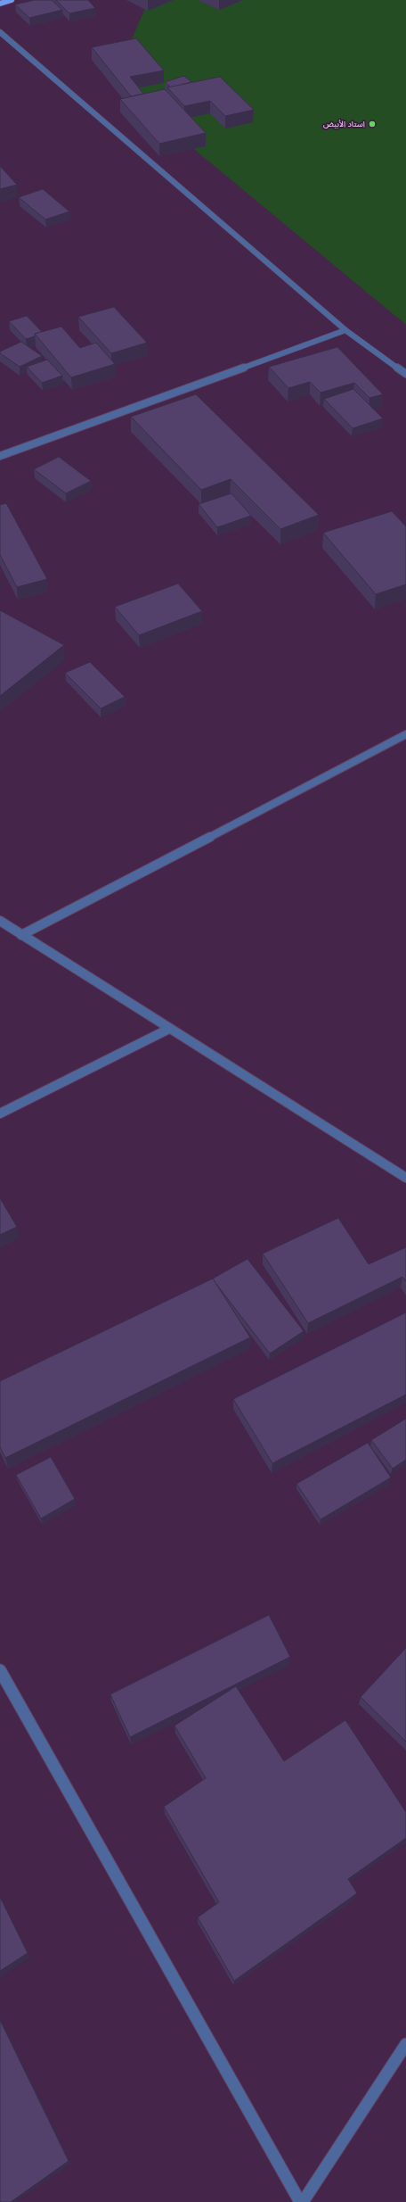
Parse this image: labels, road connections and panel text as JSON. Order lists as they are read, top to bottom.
{
  "places": ["استاد الأبيض"]
}
